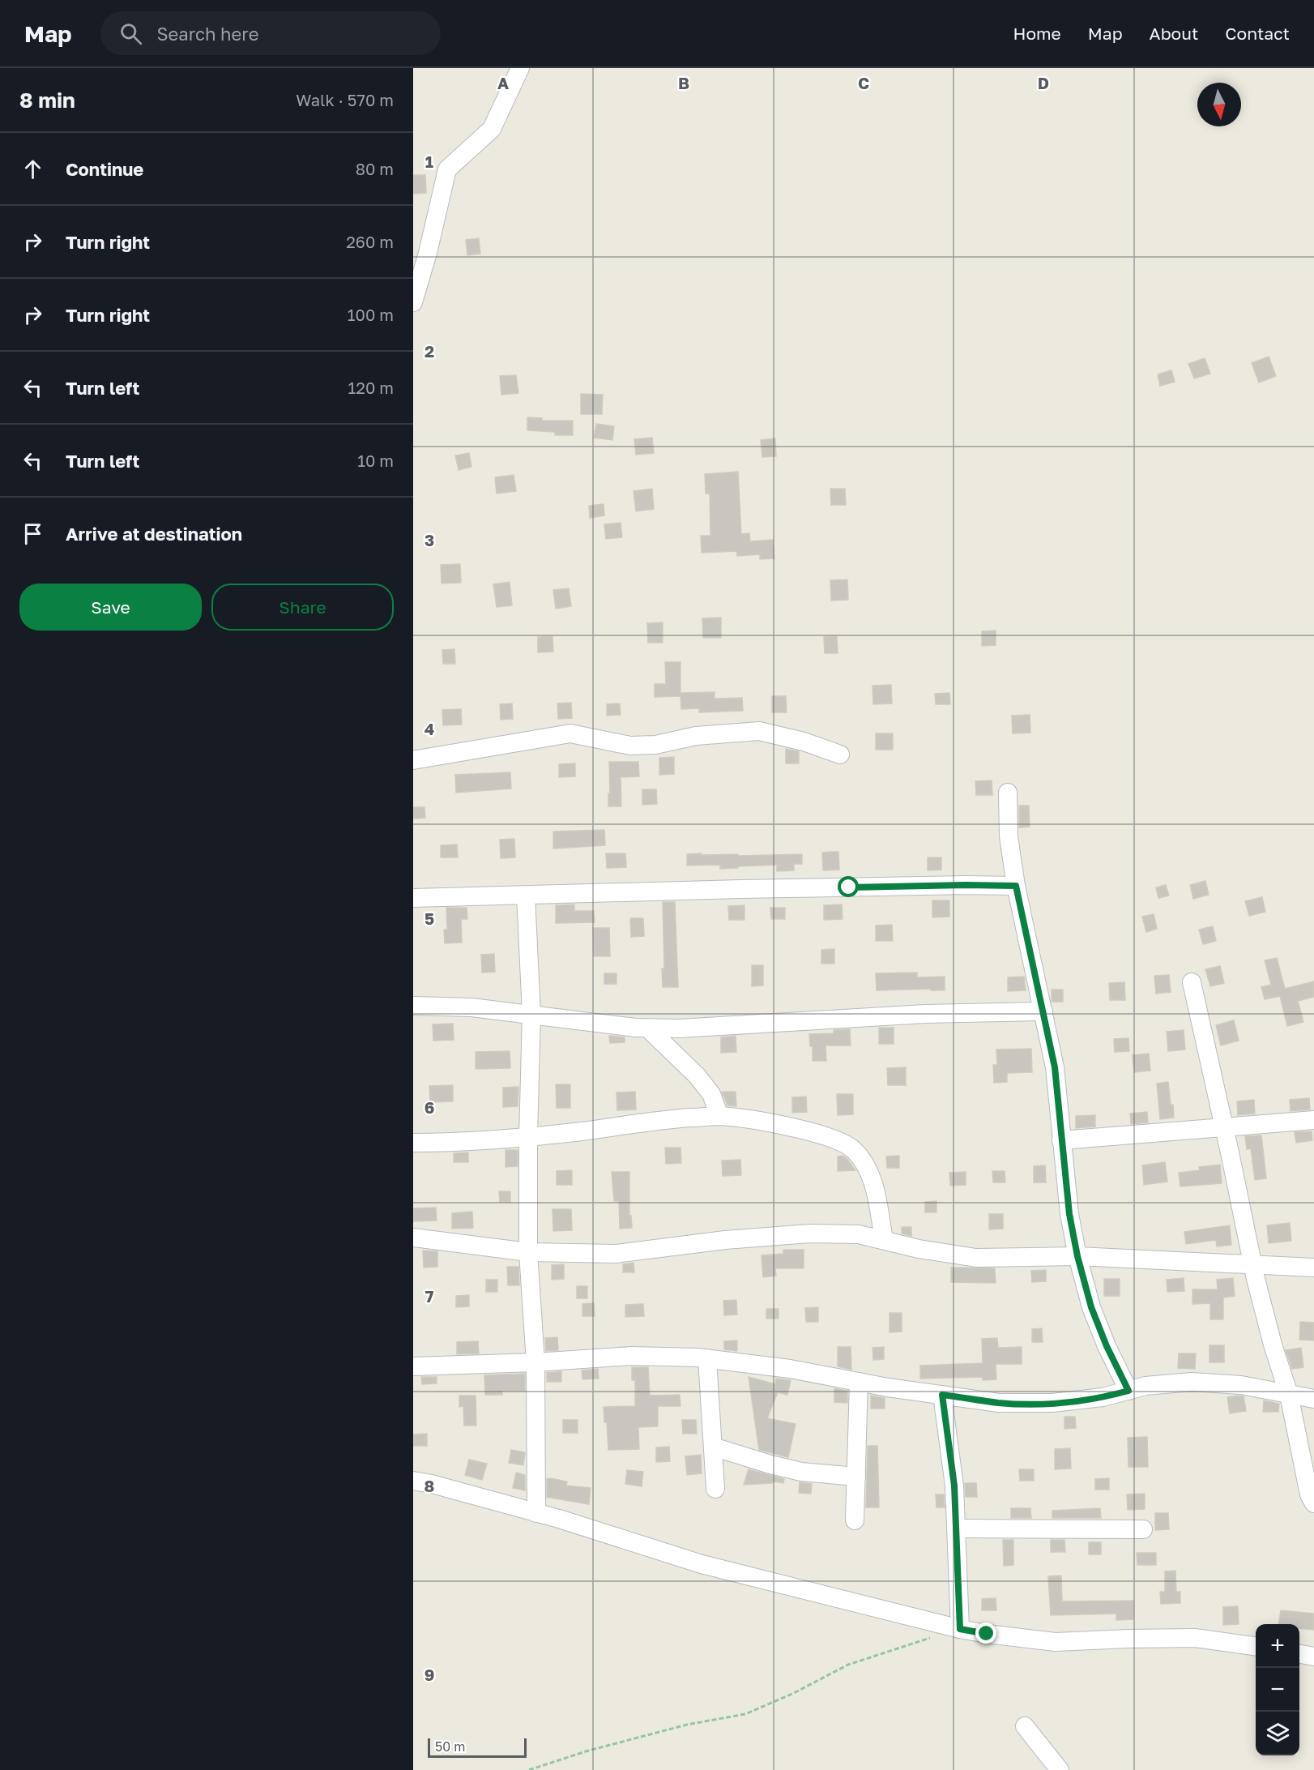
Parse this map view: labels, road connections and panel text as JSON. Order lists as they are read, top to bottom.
{
  "scale_bar": "50 m",
  "north": "bottom",
  "page": {
    "header": "Map",
    "search": "Search here",
    "nav": [
      "Home",
      "Map",
      "About",
      "Contact"
    ],
    "heading": ["8 min", "Walk · 570 m"],
    "list": [
      ["Continue", "80 m"],
      ["Turn right", "260 m"],
      ["Turn right", "100 m"],
      ["Turn left", "120 m"],
      ["Turn left", "10 m"],
      "Arrive at destination"
    ],
    "buttons": ["Save", "Share"],
    "map_buttons": ["+", "−"],
    "scale": "50 m"
  },
  "grid": {
    "columns": [
      "A",
      "B",
      "C",
      "D"
    ],
    "rows": [
      "1",
      "2",
      "3",
      "4",
      "5",
      "6",
      "7",
      "8",
      "9"
    ]
  }
}
